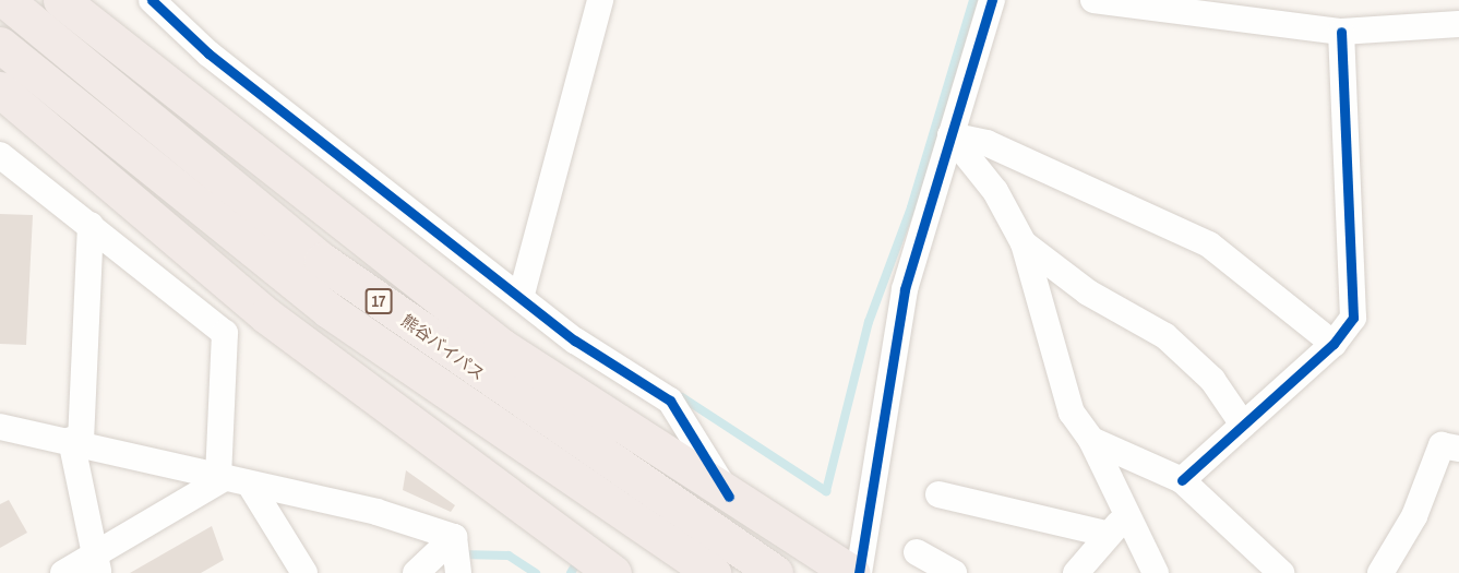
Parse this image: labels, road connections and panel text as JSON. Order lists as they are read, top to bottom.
{
  "streets": {
    "highway": ["17", "熊谷バイパス"]
  }
}
